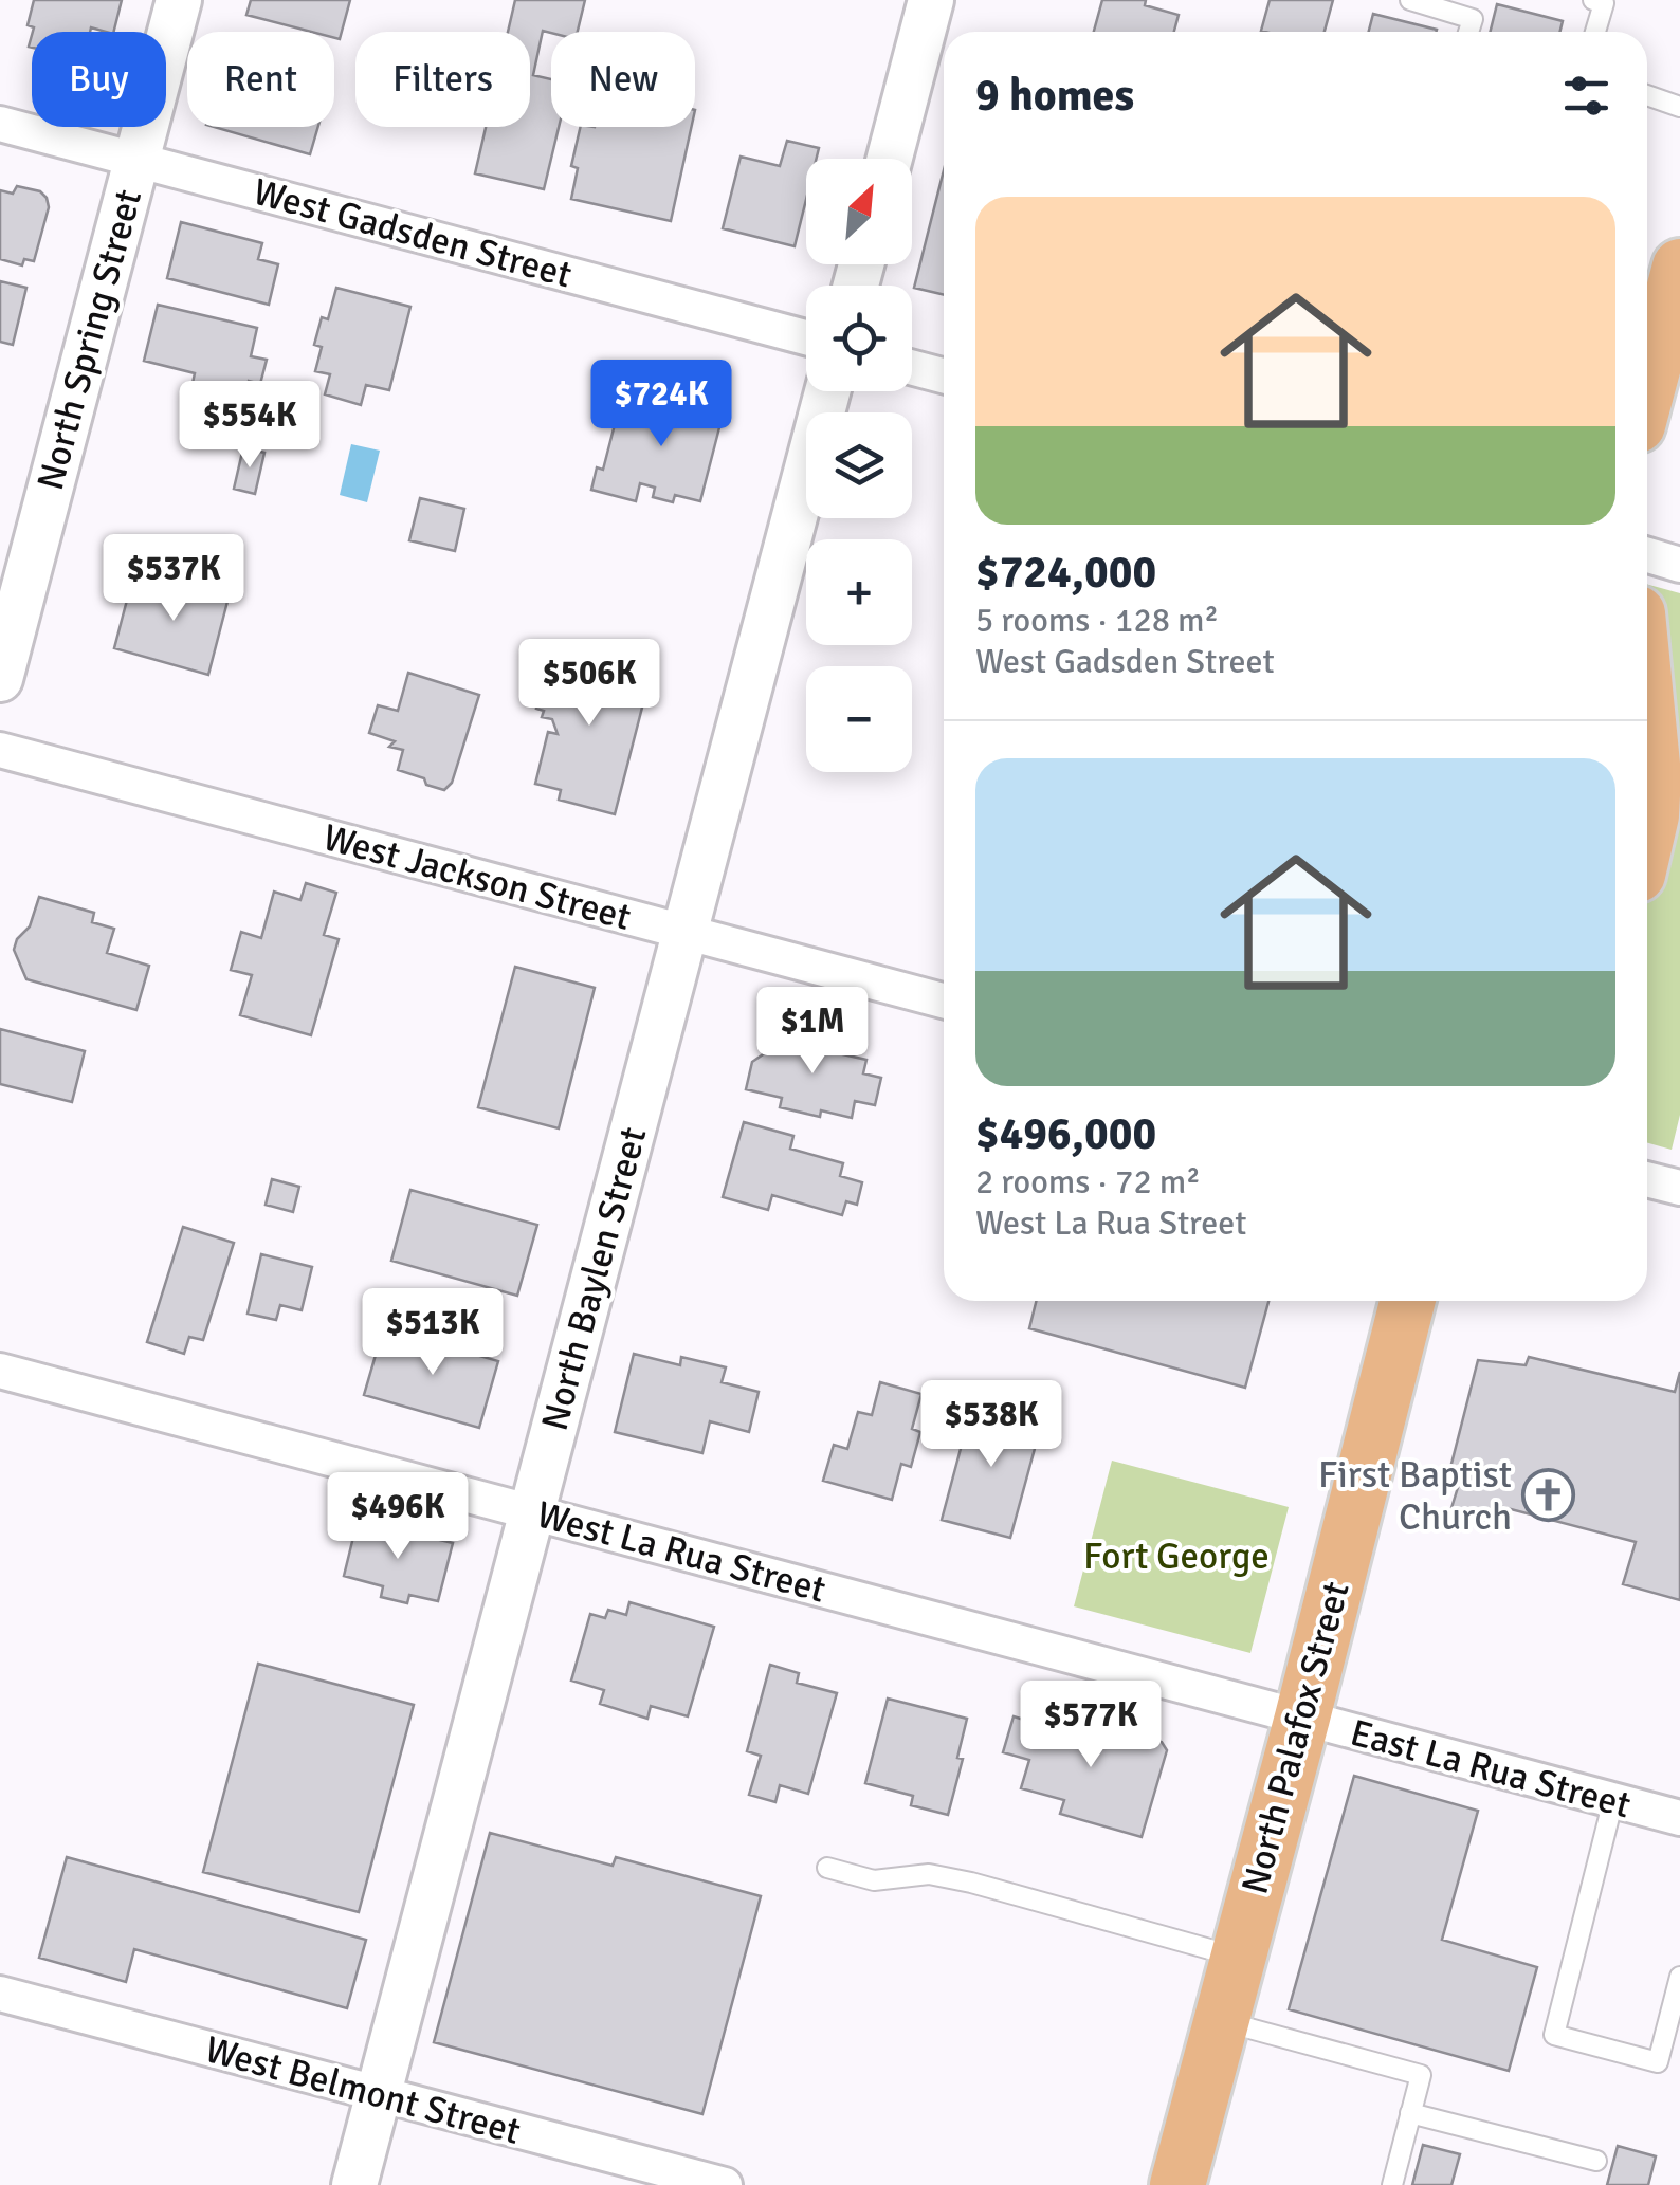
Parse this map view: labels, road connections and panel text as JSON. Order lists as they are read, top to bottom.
{
  "streets": {
    "main road": ["North Palafox Street"],
    "street": [
      "West Gadsden Street",
      "North Spring Street",
      "West Jackson Street",
      "North Baylen Street",
      "West La Rua Street",
      "East La Rua Street",
      "West Belmont Street"
    ]
  },
  "crossings": [
    ["West Gadsden Street", "North Spring Street"],
    ["West Jackson Street", "North Baylen Street"],
    ["North Baylen Street", "West La Rua Street"],
    ["North Baylen Street", "West Belmont Street"],
    ["West La Rua Street", "North Palafox Street"],
    ["West La Rua Street", "East La Rua Street"],
    ["North Palafox Street", "East La Rua Street"]
  ],
  "parks": ["Fort George"],
  "places": {
    "church": ["First Baptist Church"]
  },
  "north": "top right",
  "page": {
    "chip": [
      "Buy",
      "Rent",
      "Filters",
      "New"
    ],
    "heading": "9 homes",
    "map_buttons": ["+", "−"],
    "list": [
      {
        "name": "$724,000",
        "note": "5 rooms · 128 m² · West Gadsden Street"
      },
      {
        "name": "$496,000",
        "note": "2 rooms · 72 m² · West La Rua Street"
      }
    ],
    "price": [
      "$724K",
      "$554K",
      "$537K",
      "$506K",
      "$1M",
      "$513K",
      "$538K",
      "$496K",
      "$577K"
    ]
  }
}
